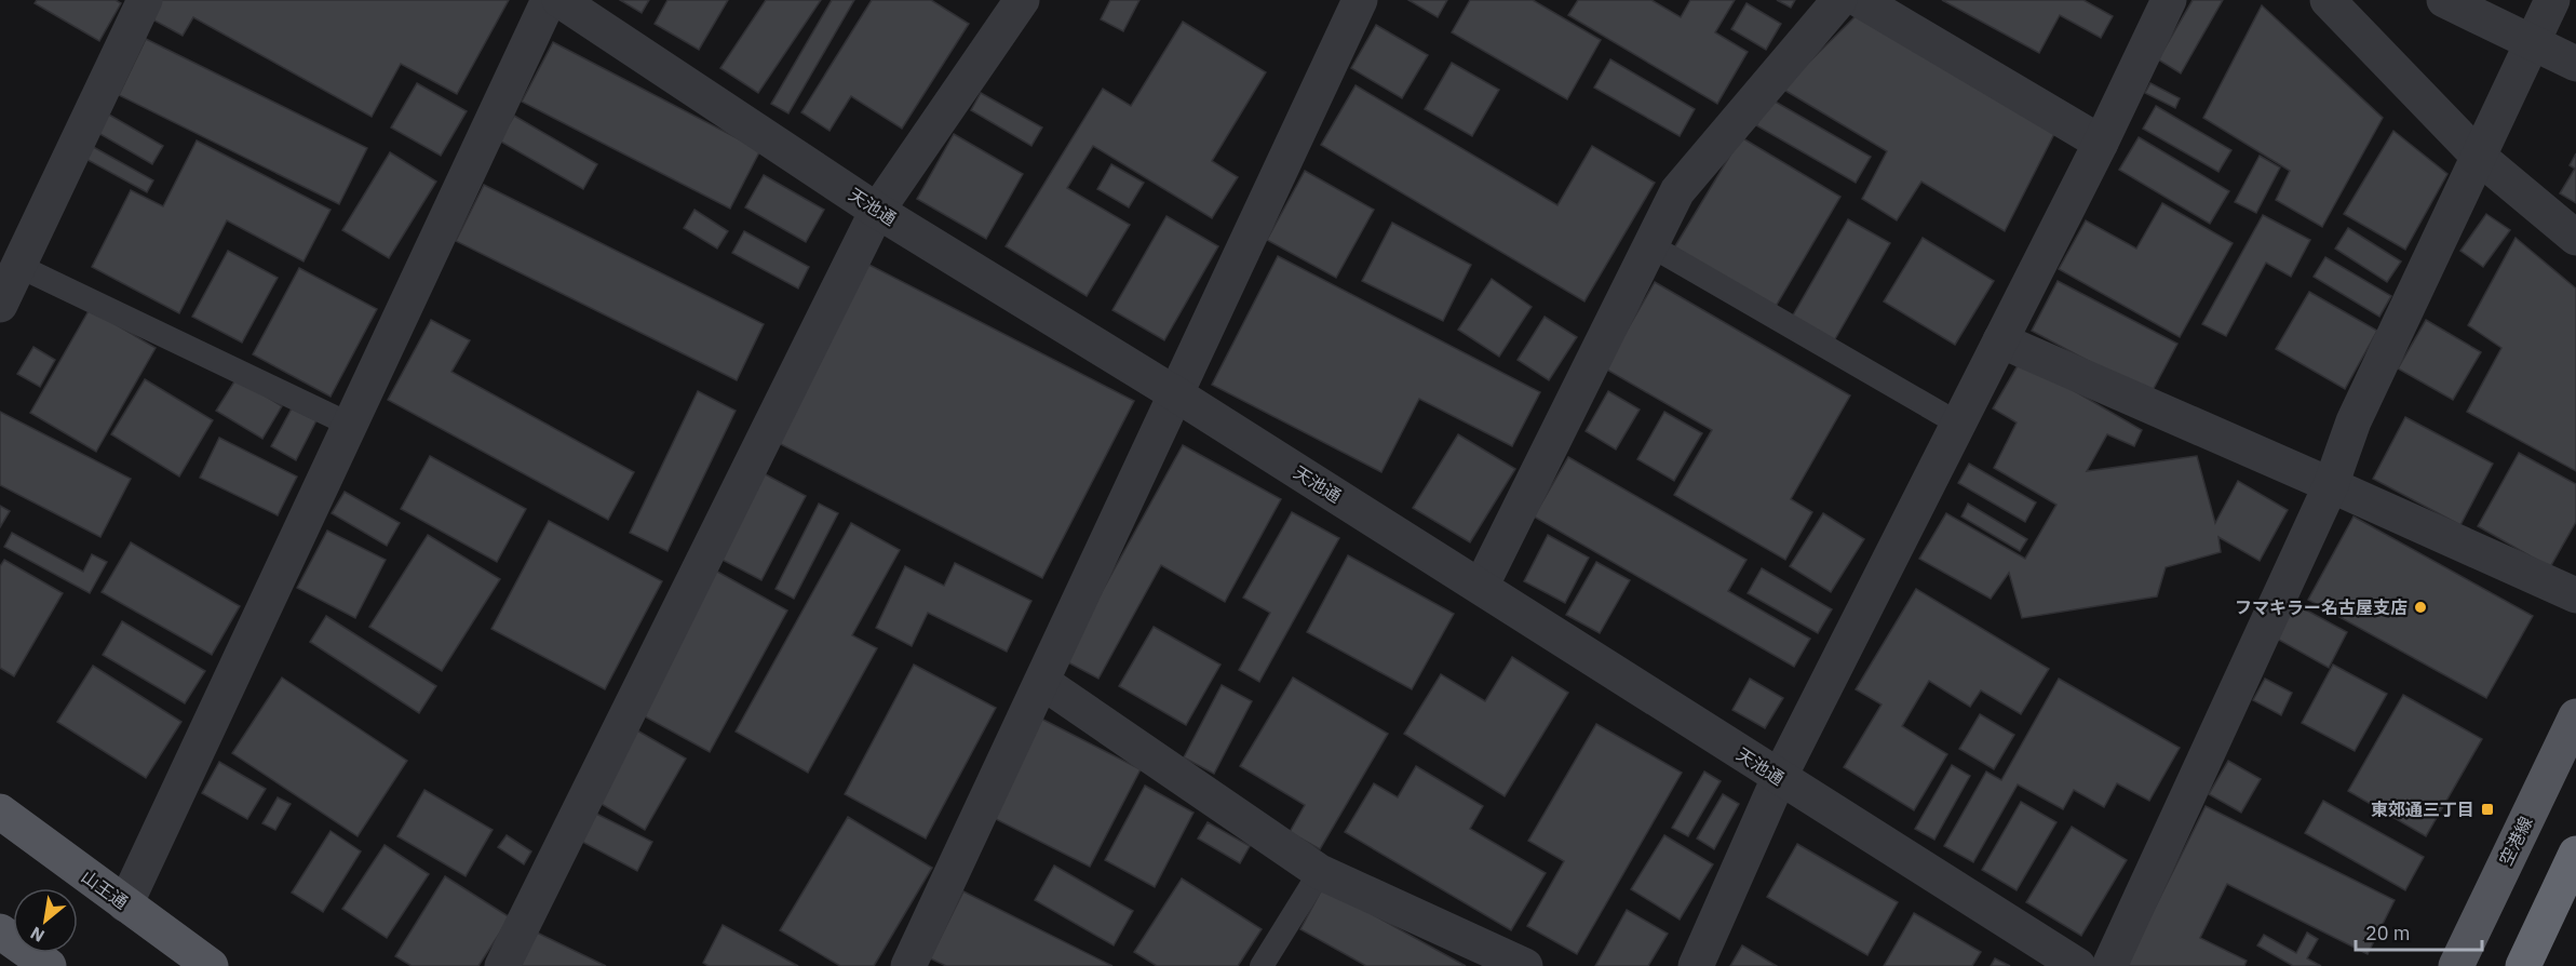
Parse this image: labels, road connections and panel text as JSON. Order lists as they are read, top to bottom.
{
  "streets": {
    "main road": ["空港線", "山王通"],
    "street": ["天池通"]
  },
  "places": {
    "other": ["フマキラー名古屋支店"],
    "transit": ["東郊通三丁目"]
  },
  "scale_bar": "20 m",
  "north": "bottom left"
}
